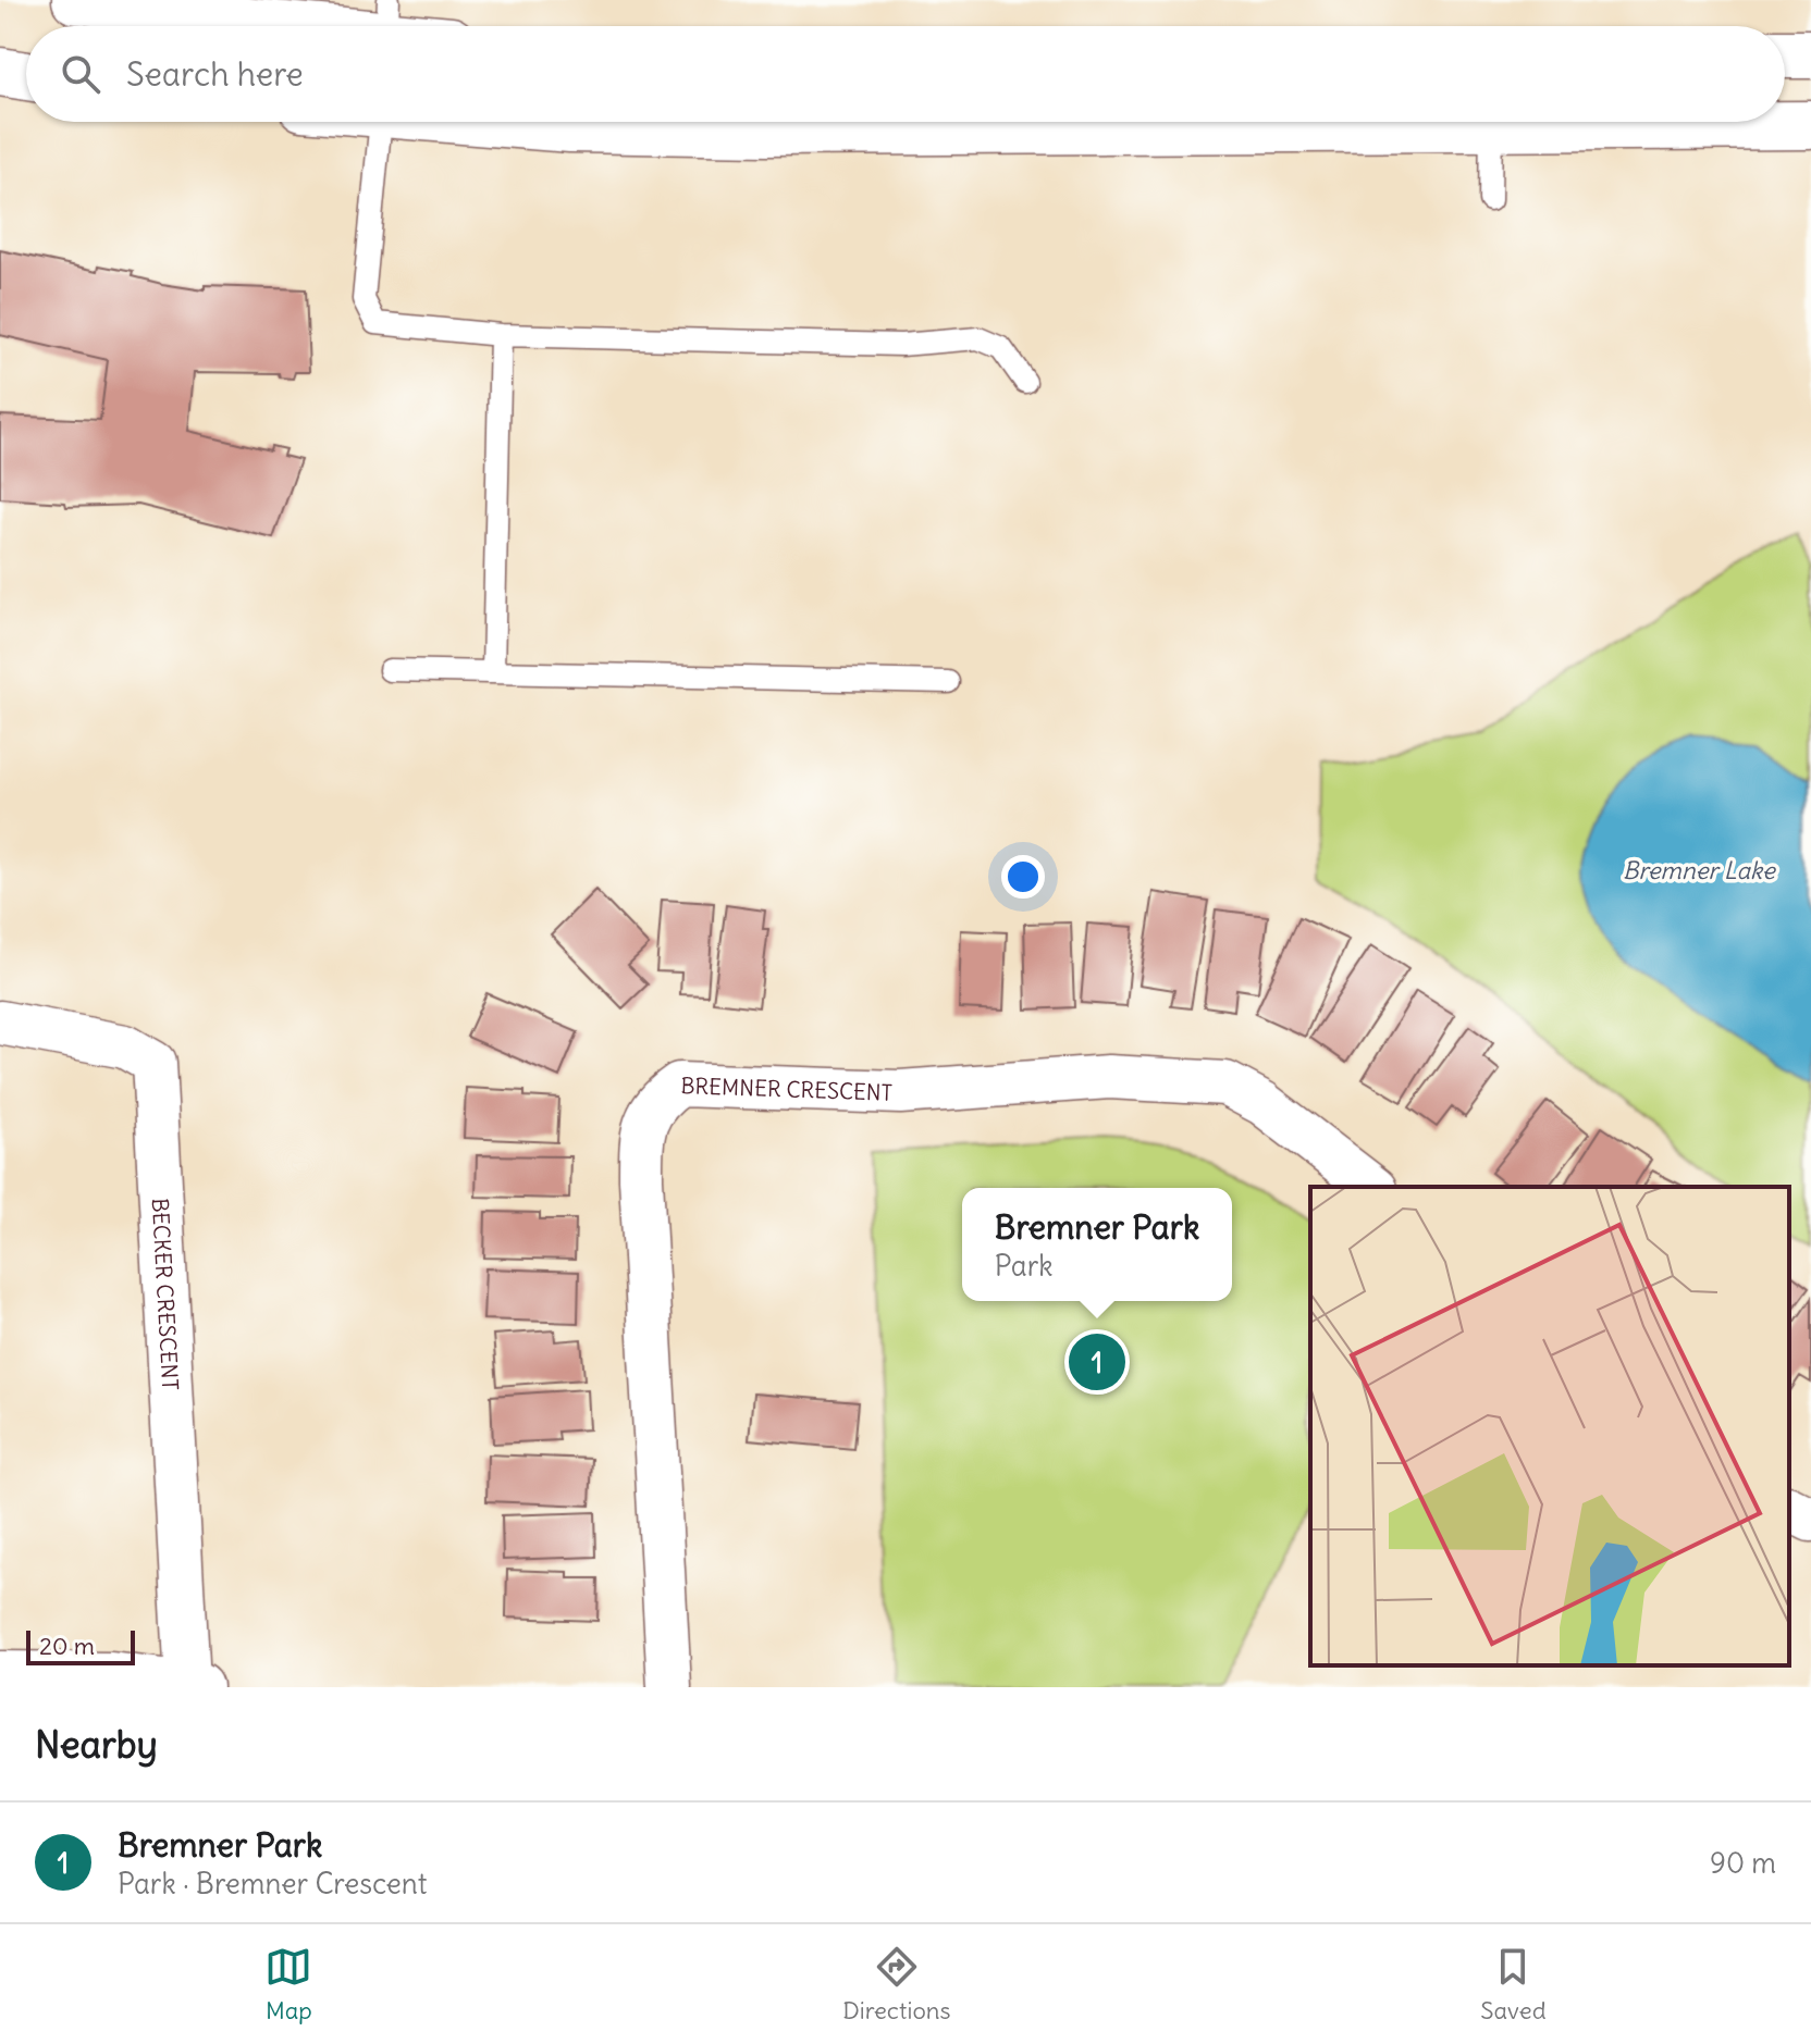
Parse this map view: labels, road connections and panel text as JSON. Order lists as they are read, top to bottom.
{
  "streets": {
    "street": ["BREMNER CRESCENT", "BECKER CRESCENT"]
  },
  "water": ["Bremner Lake"],
  "scale_bar": "20 m",
  "page": {
    "search": "Search here",
    "popup": ["Bremner Park", "Park"],
    "pins": "1",
    "scale": "20 m",
    "heading": "Nearby",
    "list": [
      {
        "mark": "1",
        "name": "Bremner Park",
        "note": "Park · Bremner Crescent",
        "value": "90 m"
      }
    ],
    "nav": ["Map", "Directions", "Saved"]
  }
}
